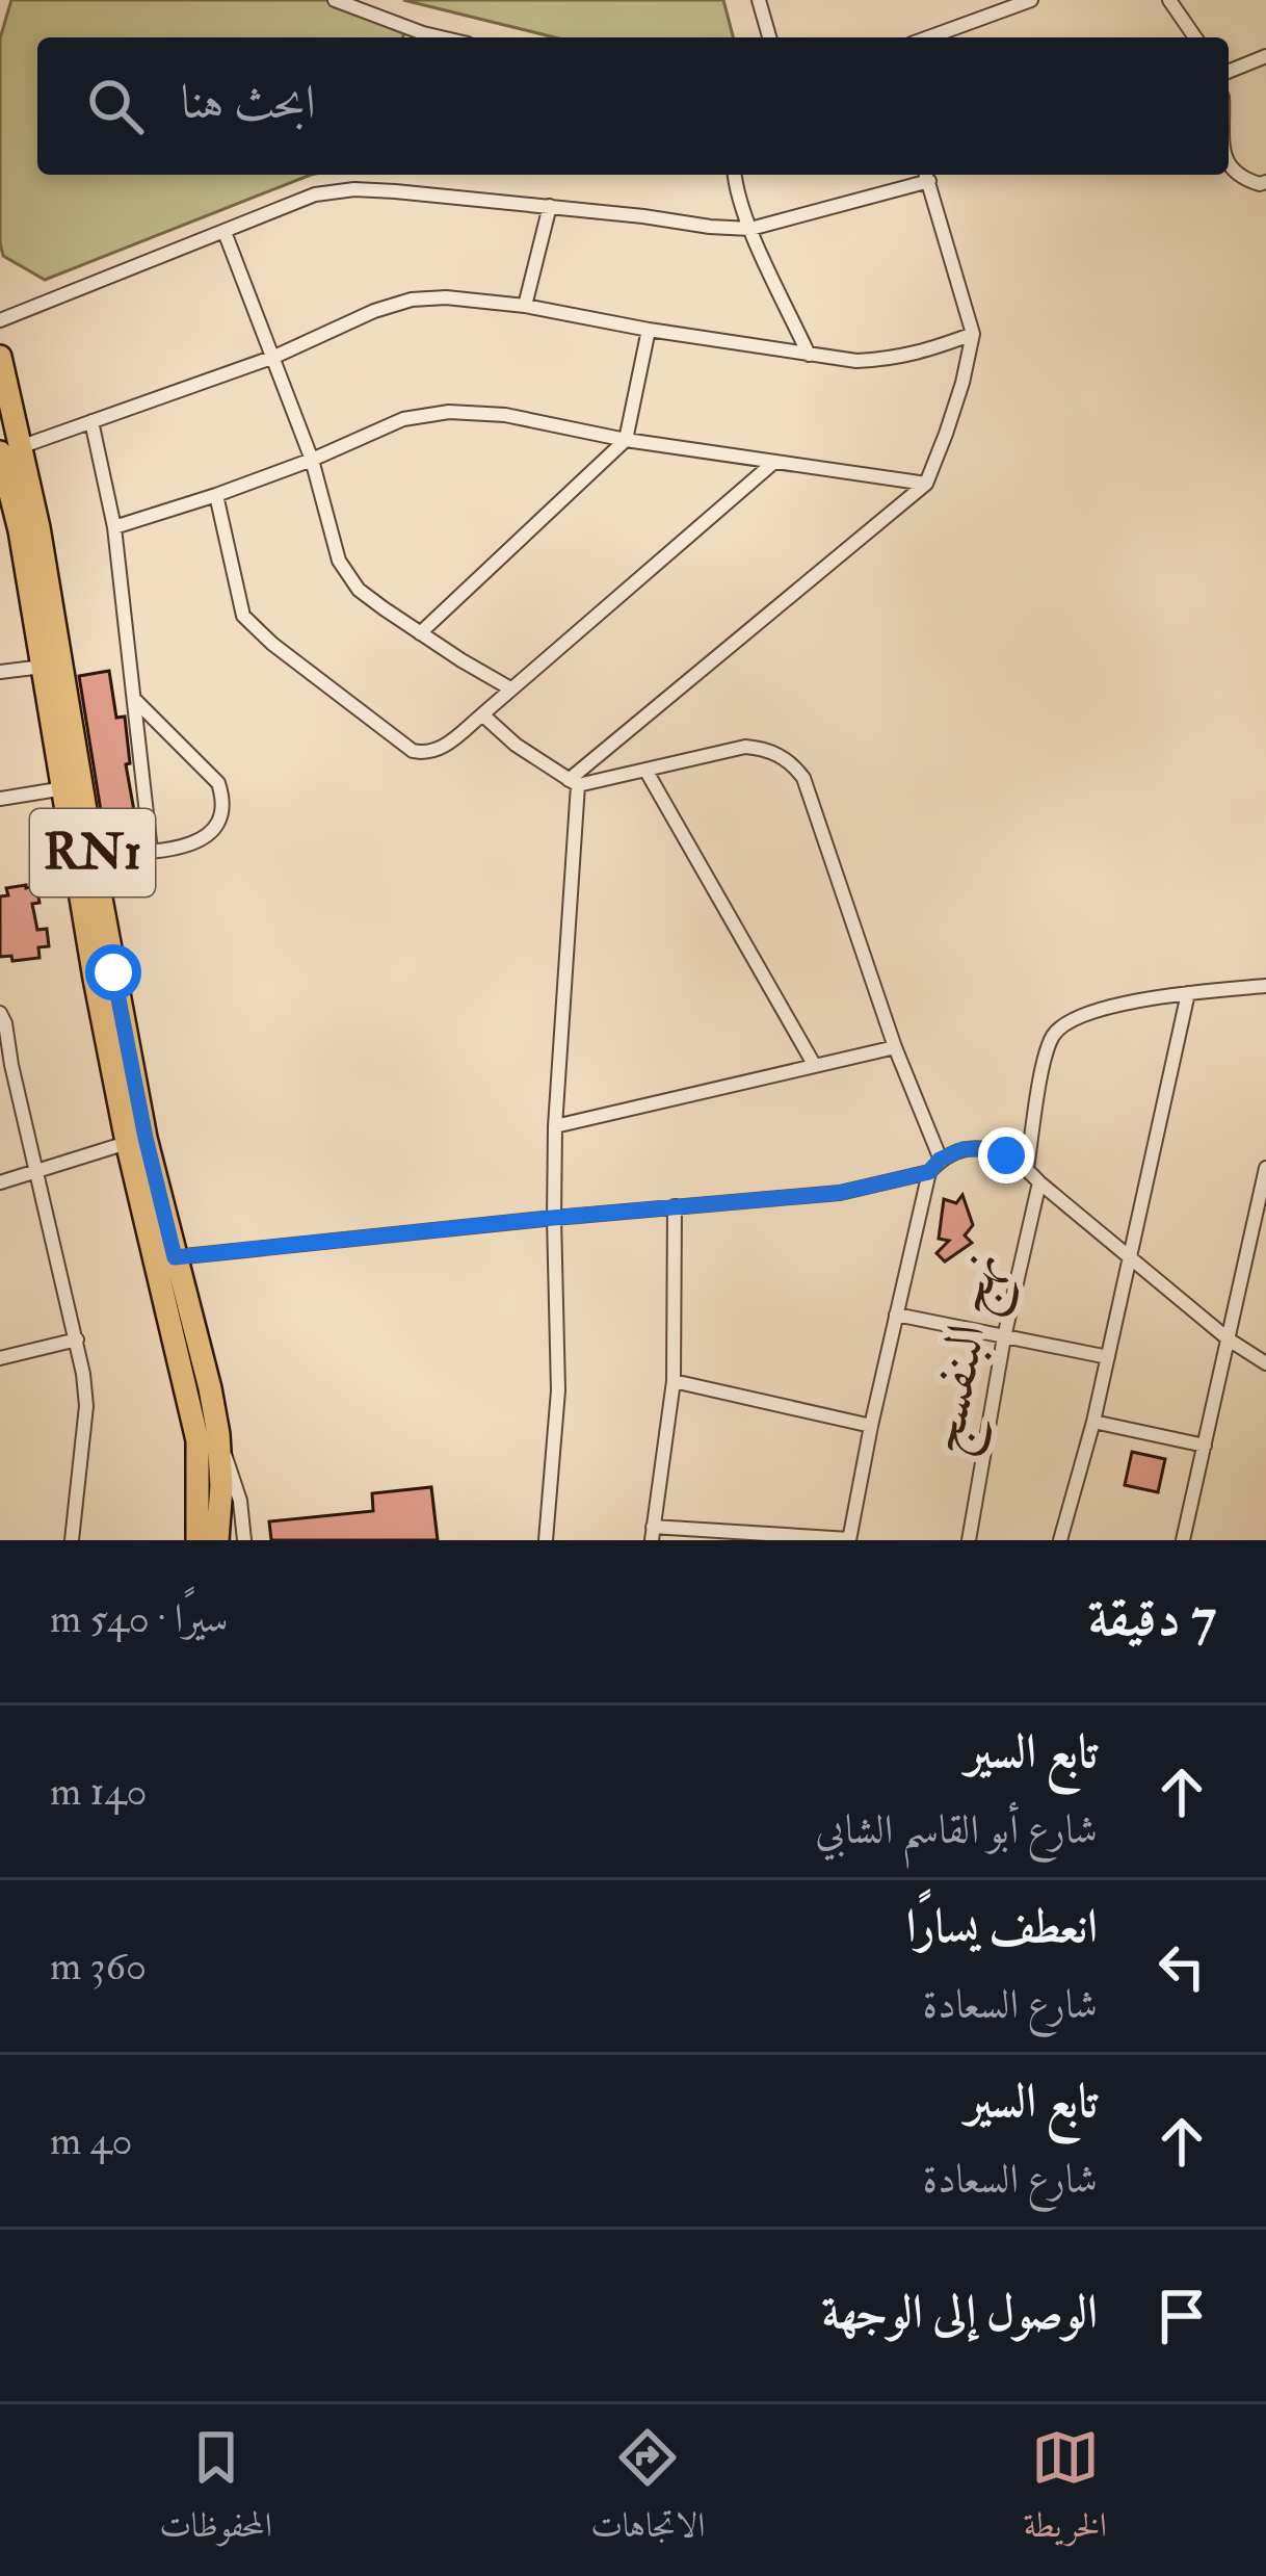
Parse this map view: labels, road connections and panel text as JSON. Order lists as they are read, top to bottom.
{
  "streets": {
    "main road": ["RN1"],
    "street": ["نهج البنفسج"]
  },
  "page": {
    "search": "ابحث هنا",
    "heading": ["7 دقيقة", "سيرًا · 540 m"],
    "list": [
      ["تابع السير", "شارع أبو القاسم الشابي", "140 m"],
      ["انعطف يسارًا", "شارع السعادة", "360 m"],
      ["تابع السير", "شارع السعادة", "40 m"],
      "الوصول إلى الوجهة"
    ],
    "nav": ["الخريطة", "الاتجاهات", "المحفوظات"]
  }
}
